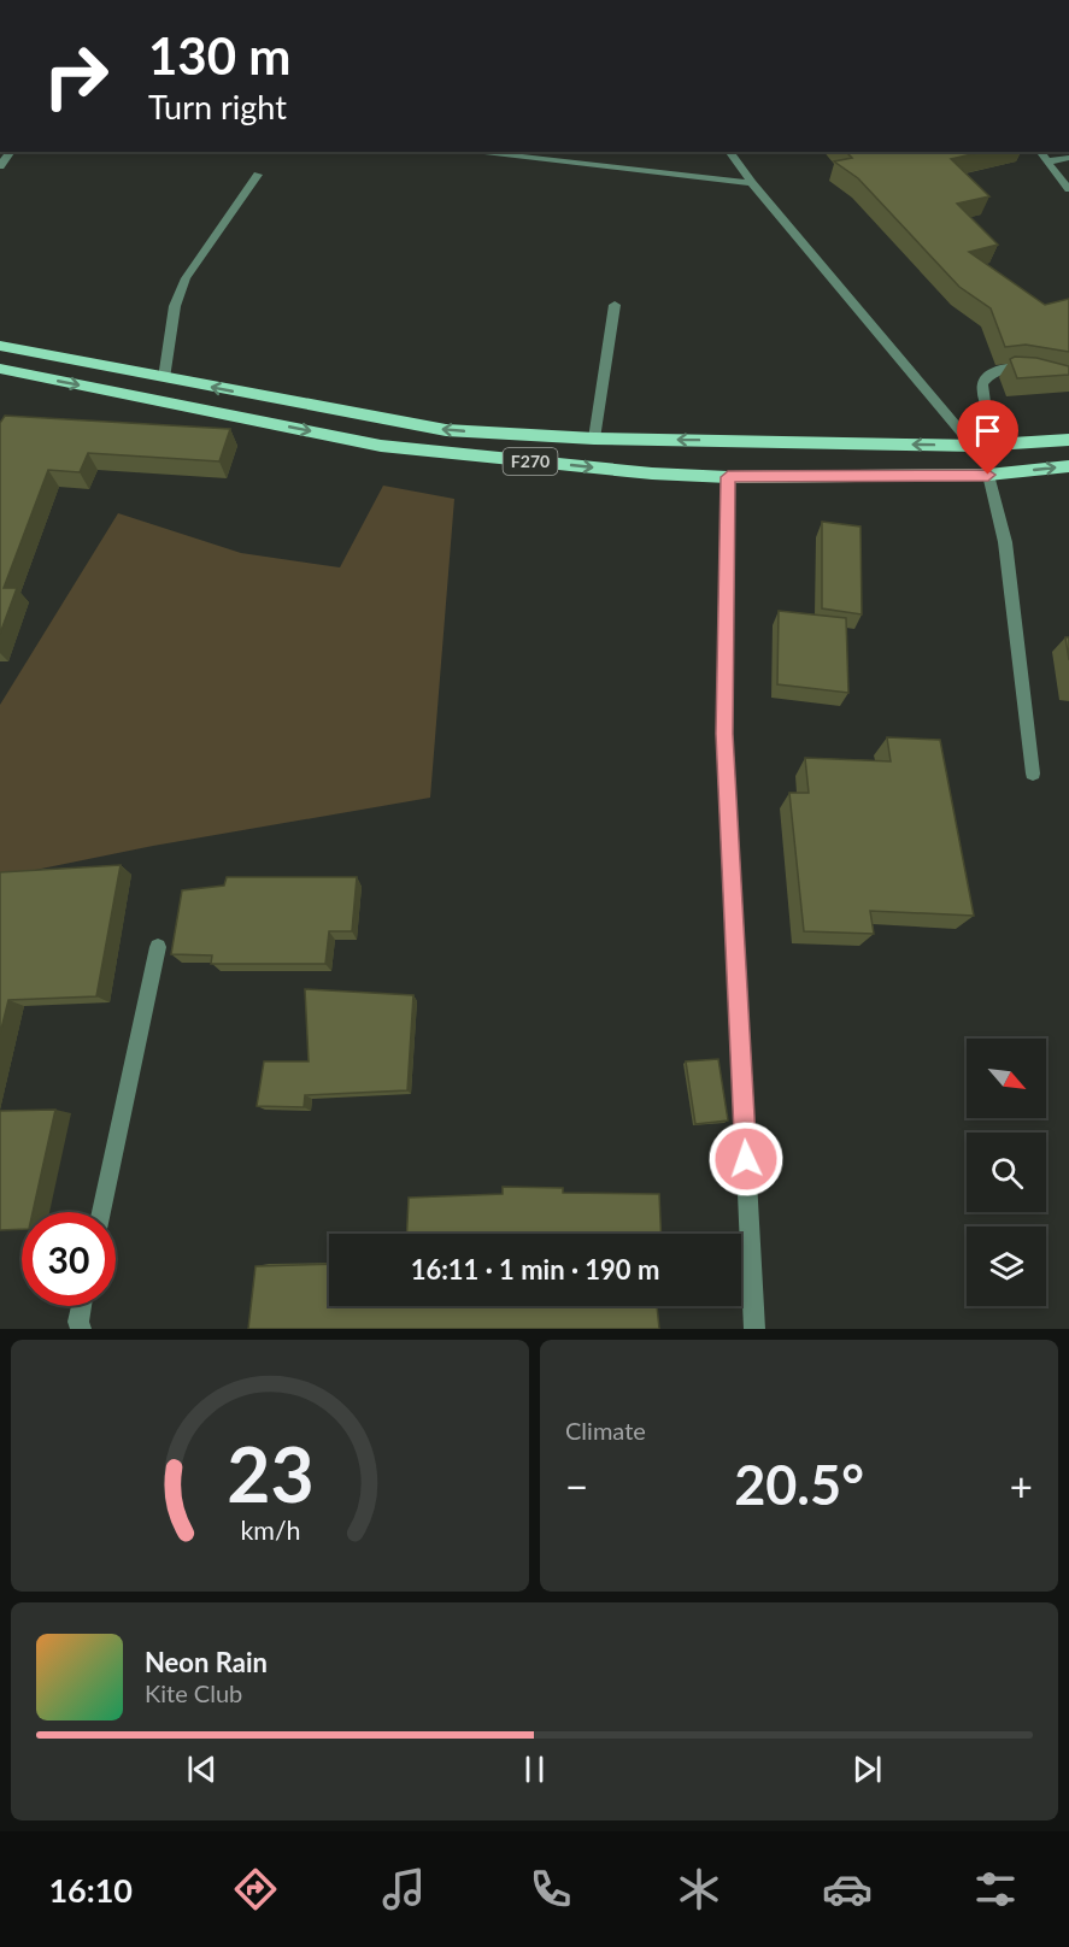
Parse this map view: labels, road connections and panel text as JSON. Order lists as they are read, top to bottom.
{
  "streets": {
    "main road": ["F270"]
  },
  "north": "bottom right",
  "page": {
    "turn": ["130 m", "Turn right"],
    "limit": "30",
    "trip": "16:11 · 1 min · 190 m",
    "tile": "Climate",
    "heat": ["−", "20.5°", "+"],
    "song": ["Neon Rain", "Kite Club"],
    "tabs": "16:10",
    "gauge": ["23", "km/h"]
  }
}
